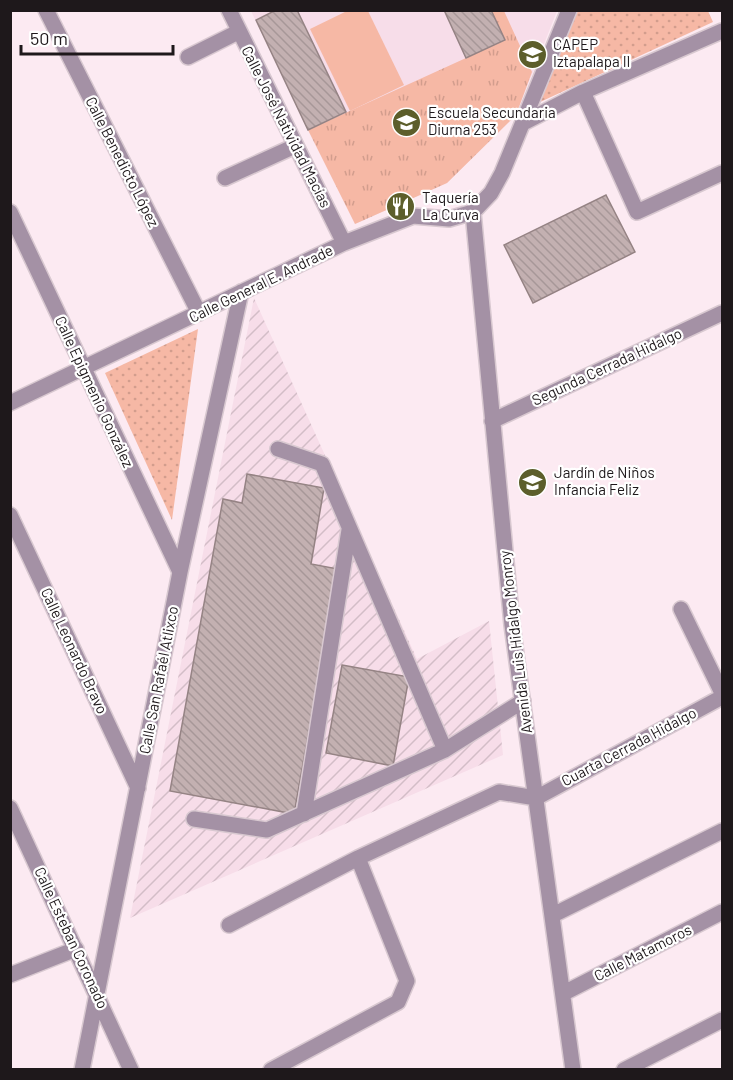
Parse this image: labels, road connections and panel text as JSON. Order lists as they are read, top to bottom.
{
  "streets": {
    "street": [
      "Calle José Natividad Macías",
      "Calle Benedicto López",
      "Calle General E. Andrade",
      "Segunda Cerrada Hidalgo",
      "Calle Epigmenio González",
      "Avenida Luis Hidalgo Monroy",
      "Calle Leonardo Bravo",
      "Calle San Rafaél Atlixco",
      "Cuarta Cerrada Hidalgo",
      "Calle Esteban Coronado",
      "Calle Matamoros"
    ]
  },
  "crossings": [
    ["Calle José Natividad Macías", "Calle General E. Andrade"],
    ["Calle Benedicto López", "Calle General E. Andrade"],
    ["Calle General E. Andrade", "Calle Epigmenio González"],
    ["Calle General E. Andrade", "Avenida Luis Hidalgo Monroy"],
    ["Calle General E. Andrade", "Calle San Rafaél Atlixco"],
    ["Segunda Cerrada Hidalgo", "Avenida Luis Hidalgo Monroy"],
    ["Calle Epigmenio González", "Calle San Rafaél Atlixco"],
    ["Avenida Luis Hidalgo Monroy", "Cuarta Cerrada Hidalgo"],
    ["Avenida Luis Hidalgo Monroy", "Calle Matamoros"],
    ["Calle Leonardo Bravo", "Calle San Rafaél Atlixco"],
    ["Calle San Rafaél Atlixco", "Calle Esteban Coronado"]
  ],
  "places": {
    "school or university": ["CAPEP Iztapalapa II", "Escuela Secundaria Diurna 253", "Jardín de Niños Infancia Feliz"],
    "restaurant": ["Taquería La Curva"]
  },
  "scale_bar": "50 m"
}
